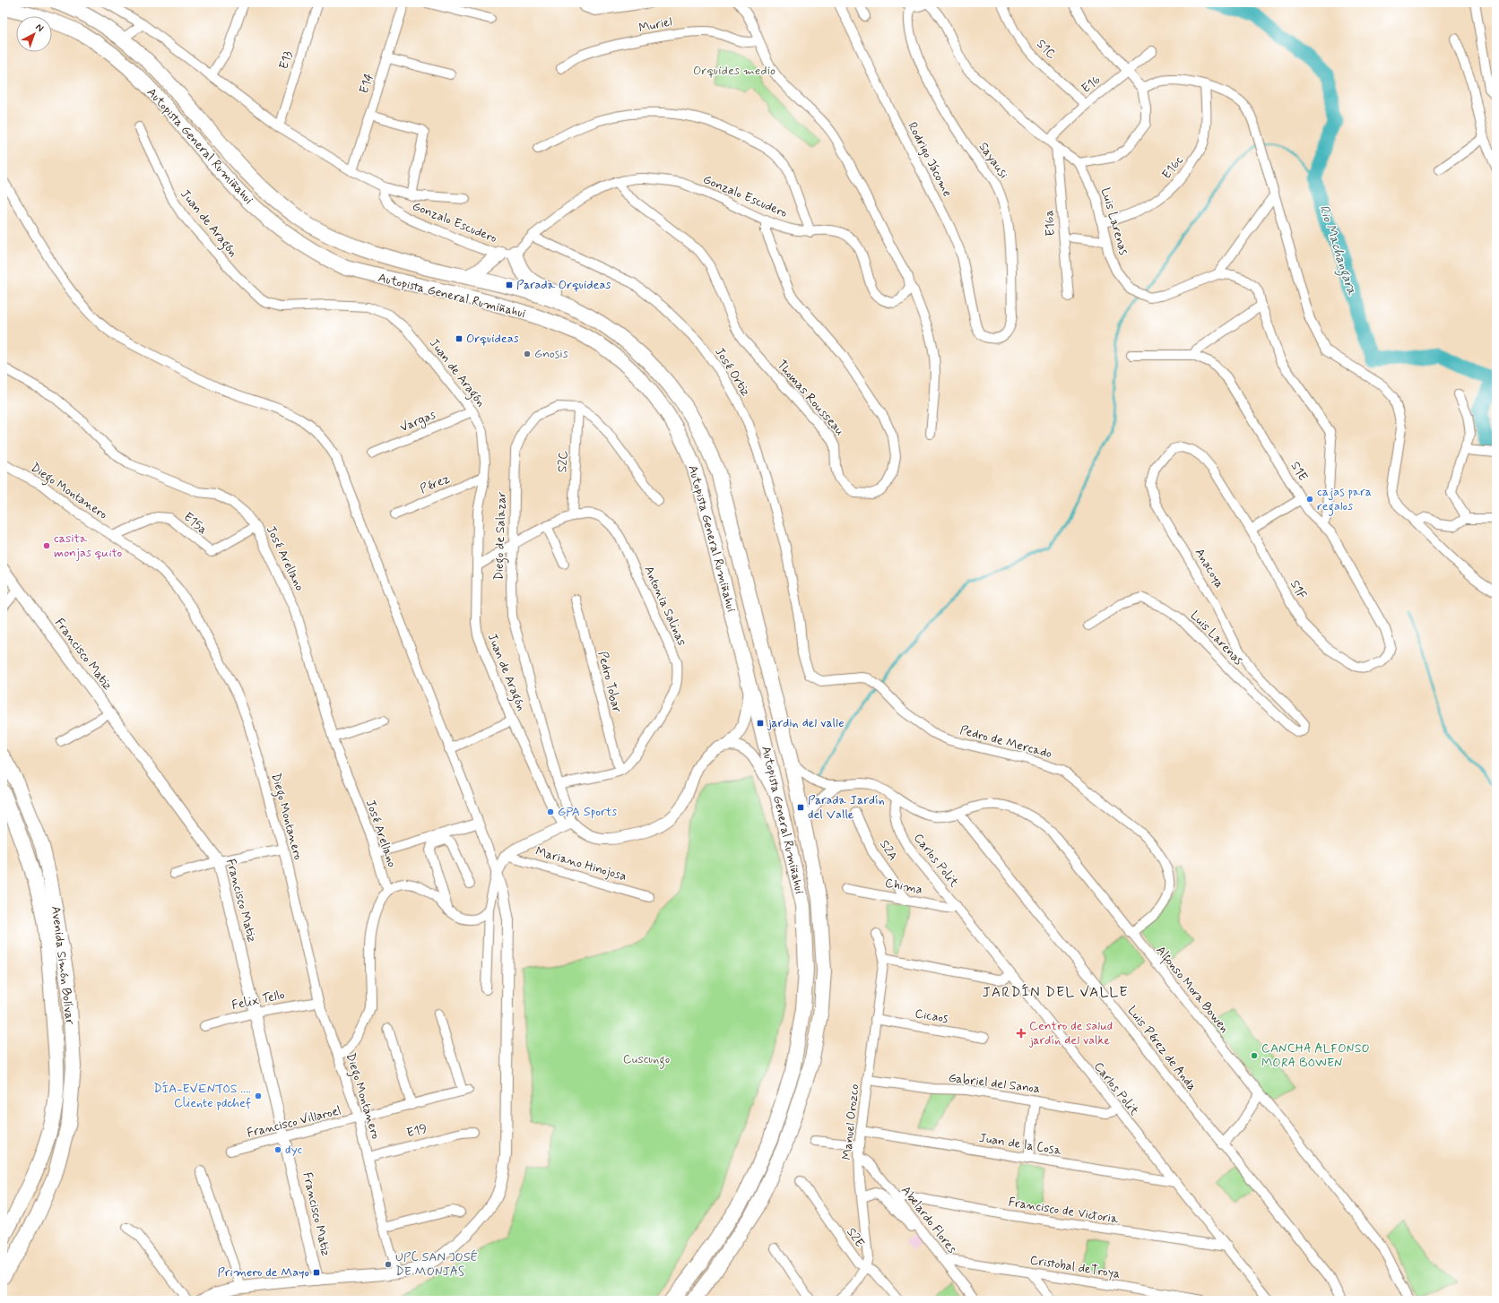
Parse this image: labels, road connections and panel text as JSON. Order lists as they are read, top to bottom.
{
  "streets": {
    "highway": ["Autopista General Rumiñahui", "Avenida Simón Bolívar"],
    "street": [
      "Muriel",
      "S1C",
      "E13",
      "E14",
      "E16",
      "Rodrigo Jácome",
      "Sayausi",
      "E16c",
      "Gonzalo Escudero",
      "Luis Larenas",
      "Juan de Aragón",
      "E16a",
      "José Ortiz",
      "Thomas Rousseau",
      "Vargas",
      "S2C",
      "S1E",
      "Pérez",
      "Diego Montanero",
      "E15a",
      "Diego de Salazar",
      "José Arellano",
      "Anacoya",
      "S1F",
      "Antonia Salinas",
      "Francisco Matiz",
      "Pedro Tobar",
      "Pedro de Mercado",
      "S2A",
      "Carlos Polit",
      "Mariano Hinojosa",
      "Chima",
      "Alfonso Mora Bowen",
      "Felix Tello",
      "Cicaos",
      "Luis Pérez de Anda",
      "Gabriel del Sanoa",
      "Francisco Villaroel",
      "Manuel Orozco",
      "E19",
      "Juan de la Cosa",
      "Francisco de Victoria",
      "Abelardo Flores",
      "S2E",
      "Cristobal deTroya"
    ]
  },
  "crossings": [
    ["S1C", "E16"],
    ["E16", "Luis Larenas"],
    ["Rodrigo Jácome", "Sayausi"],
    ["E16c", "Luis Larenas"],
    ["Gonzalo Escudero", "José Ortiz"],
    ["Gonzalo Escudero", "Thomas Rousseau"],
    ["Luis Larenas", "E16a"],
    ["Luis Larenas", "S1E"],
    ["Luis Larenas", "Anacoya"],
    ["Juan de Aragón", "Vargas"],
    ["Juan de Aragón", "Pérez"],
    ["Juan de Aragón", "Diego de Salazar"],
    ["Juan de Aragón", "Antonia Salinas"],
    ["Juan de Aragón", "Mariano Hinojosa"],
    ["José Ortiz", "Pedro de Mercado"],
    ["S2C", "Diego de Salazar"],
    ["S2C", "Antonia Salinas"],
    ["S1E", "S1F"],
    ["Diego Montanero", "E15a"],
    ["Diego Montanero", "Felix Tello"],
    ["Diego Montanero", "Francisco Villaroel"],
    ["Diego Montanero", "E19"],
    ["E15a", "José Arellano"],
    ["Diego de Salazar", "Antonia Salinas"],
    ["Diego de Salazar", "Mariano Hinojosa"],
    ["Anacoya", "S1F"],
    ["Antonia Salinas", "Pedro Tobar"],
    ["Francisco Matiz", "Felix Tello"],
    ["Francisco Matiz", "Francisco Villaroel"],
    ["Pedro de Mercado", "Alfonso Mora Bowen"],
    ["S2A", "Chima"],
    ["Carlos Polit", "Chima"],
    ["Carlos Polit", "Alfonso Mora Bowen"],
    ["Carlos Polit", "Gabriel del Sanoa"],
    ["Carlos Polit", "Juan de la Cosa"],
    ["Carlos Polit", "Francisco de Victoria"],
    ["Alfonso Mora Bowen", "Luis Pérez de Anda"],
    ["Cicaos", "Manuel Orozco"],
    ["Gabriel del Sanoa", "Manuel Orozco"],
    ["Manuel Orozco", "Juan de la Cosa"],
    ["Manuel Orozco", "Abelardo Flores"],
    ["Manuel Orozco", "S2E"],
    ["Francisco de Victoria", "Abelardo Flores"],
    ["Abelardo Flores", "Cristobal deTroya"]
  ],
  "districts": ["JARDÍN DEL VALLE"],
  "water": ["Rio Machangara"],
  "parks": ["Orquides medio", "Cuscungo"],
  "places": {
    "transit": [
      "Parada Orquideas",
      "Orquideas",
      "jardin del valle",
      "Parada Jardín del Valle",
      "Primero de Mayo"
    ],
    "other": [
      "Gnosis",
      "cajas para regalos",
      "casita monjas quito",
      "GPA Sports",
      "CANCHA ALFONSO MORA BOWEN",
      "DÍA-EVENTOS .... Cliente pdchef",
      "dyc",
      "UPC SAN JOSÉ DE MONJAS"
    ],
    "health": ["Centro de salud jardín del valke"]
  },
  "north": "top right"
}
